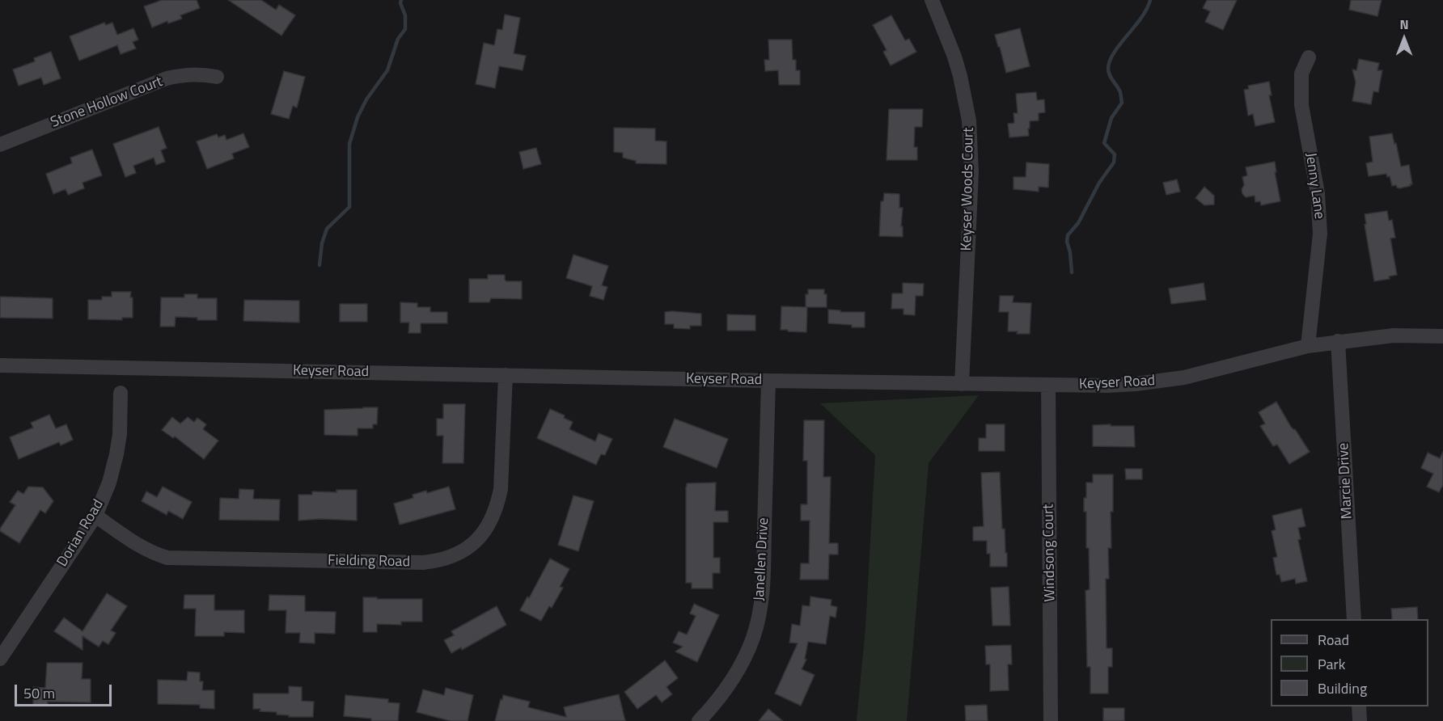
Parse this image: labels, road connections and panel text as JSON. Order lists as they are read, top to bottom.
{
  "streets": {
    "street": [
      "Stone Hollow Court",
      "Jenny Lane",
      "Keyser Woods Court",
      "Keyser Road",
      "Marcie Drive",
      "Dorian Road",
      "Windsong Court",
      "Janellen Drive",
      "Fielding Road"
    ]
  },
  "crossings": [
    ["Jenny Lane", "Keyser Road"],
    ["Keyser Woods Court", "Keyser Road"],
    ["Keyser Road", "Marcie Drive"],
    ["Keyser Road", "Windsong Court"],
    ["Keyser Road", "Janellen Drive"],
    ["Keyser Road", "Fielding Road"],
    ["Dorian Road", "Fielding Road"]
  ],
  "legend": ["Road", "Park", "Building"],
  "scale_bar": "50 m",
  "north": "top"
}
